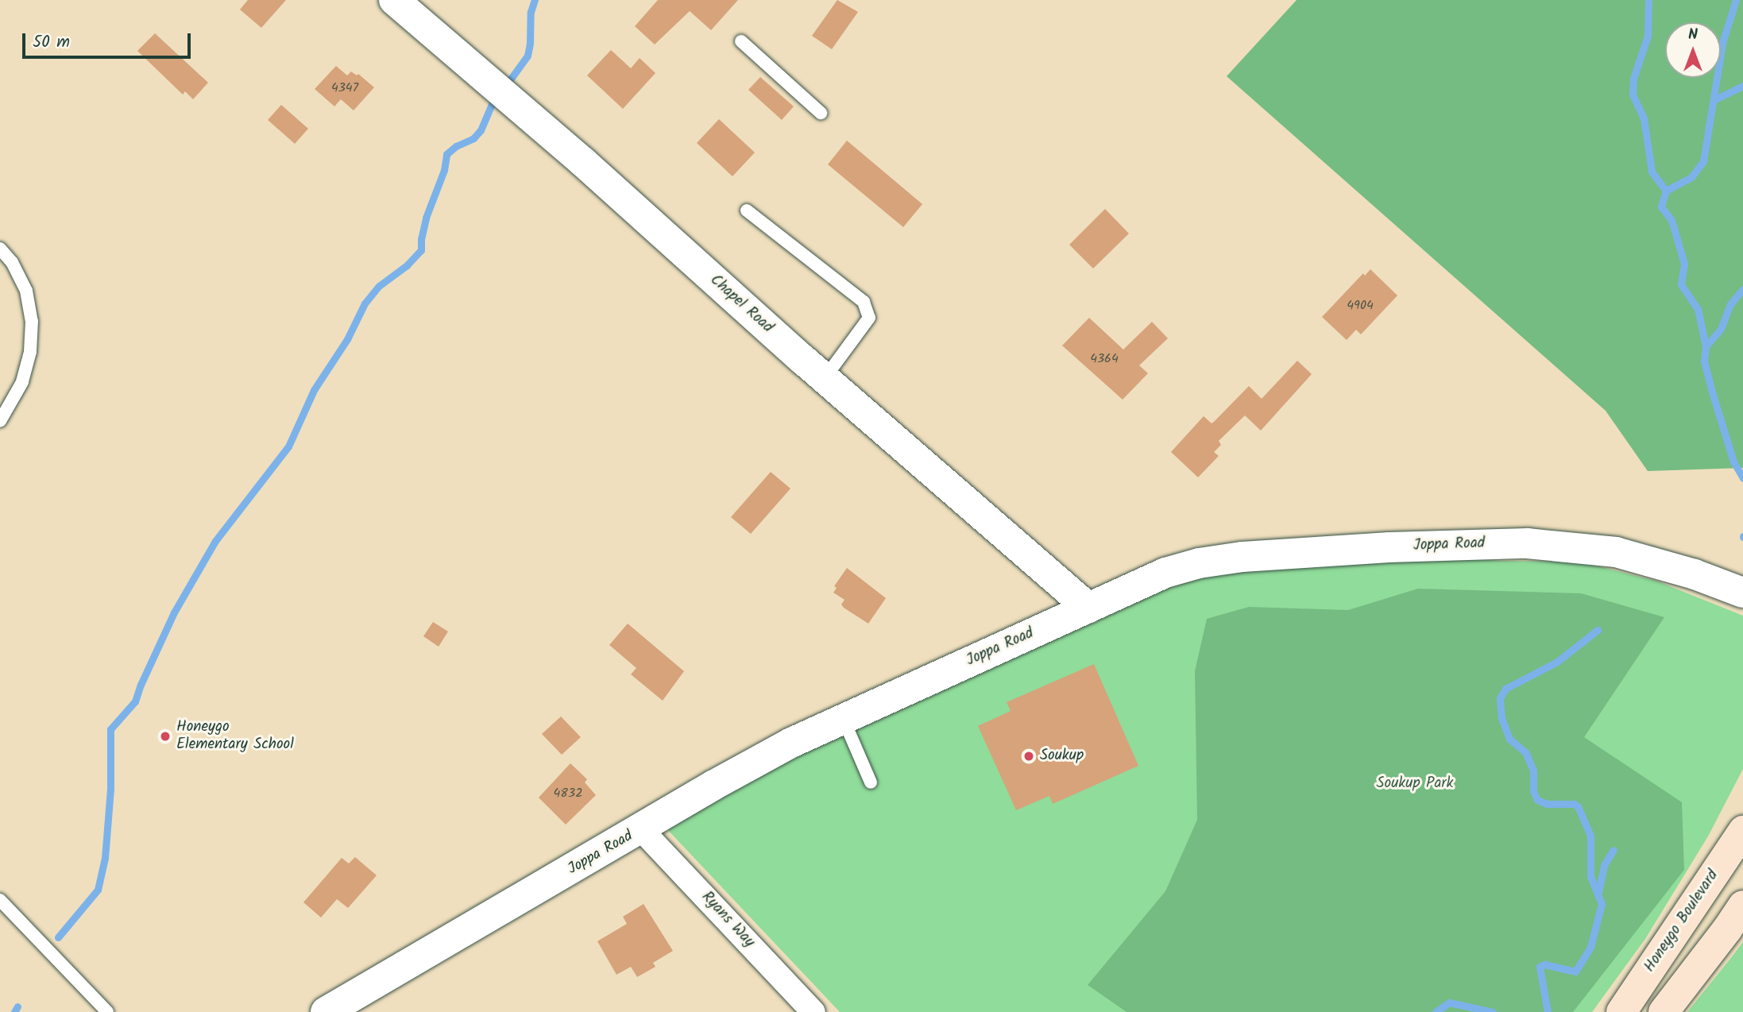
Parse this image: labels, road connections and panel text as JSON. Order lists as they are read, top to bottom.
{
  "streets": {
    "main road": ["Honeygo Boulevard"],
    "street": ["Chapel Road", "Joppa Road", "Ryans Way"]
  },
  "crossings": [
    ["Chapel Road", "Joppa Road"],
    ["Joppa Road", "Ryans Way"]
  ],
  "parks": ["Soukup Park"],
  "places": ["Honeygo Elementary School", "Soukup"],
  "house_numbers": [
    "4347",
    "4904",
    "4364",
    "4832"
  ],
  "scale_bar": "50 m",
  "north": "top"
}
